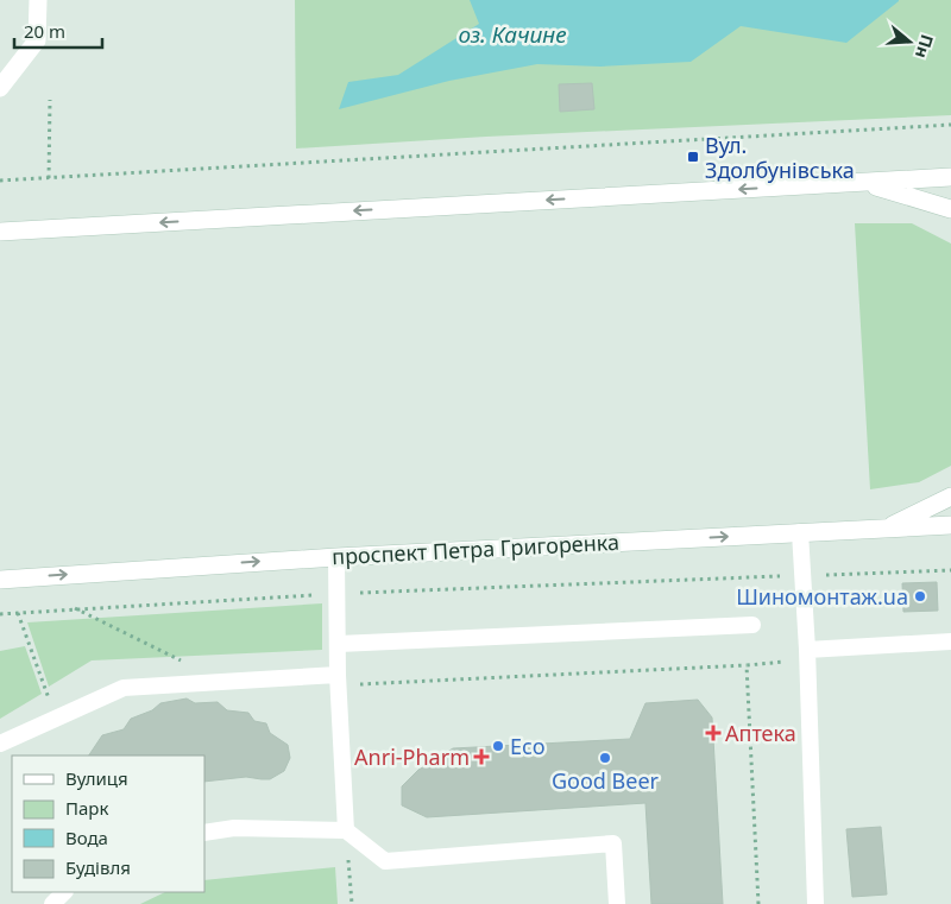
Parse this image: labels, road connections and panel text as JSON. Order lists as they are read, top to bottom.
{
  "streets": {
    "main road": ["проспект Петра Григоренка"]
  },
  "one_way": ["проспект Петра Григоренка"],
  "water": ["оз. Качине"],
  "places": {
    "transit": ["Вул. Здолбунівська"],
    "other": ["Шиномонтаж.ua", "Eco", "Good Beer"],
    "health": ["Аптека", "Anri-Pharm"]
  },
  "legend": [
    "Вулиця",
    "Парк",
    "Вода",
    "Будівля"
  ],
  "scale_bar": "20 m",
  "north": "right"
}
